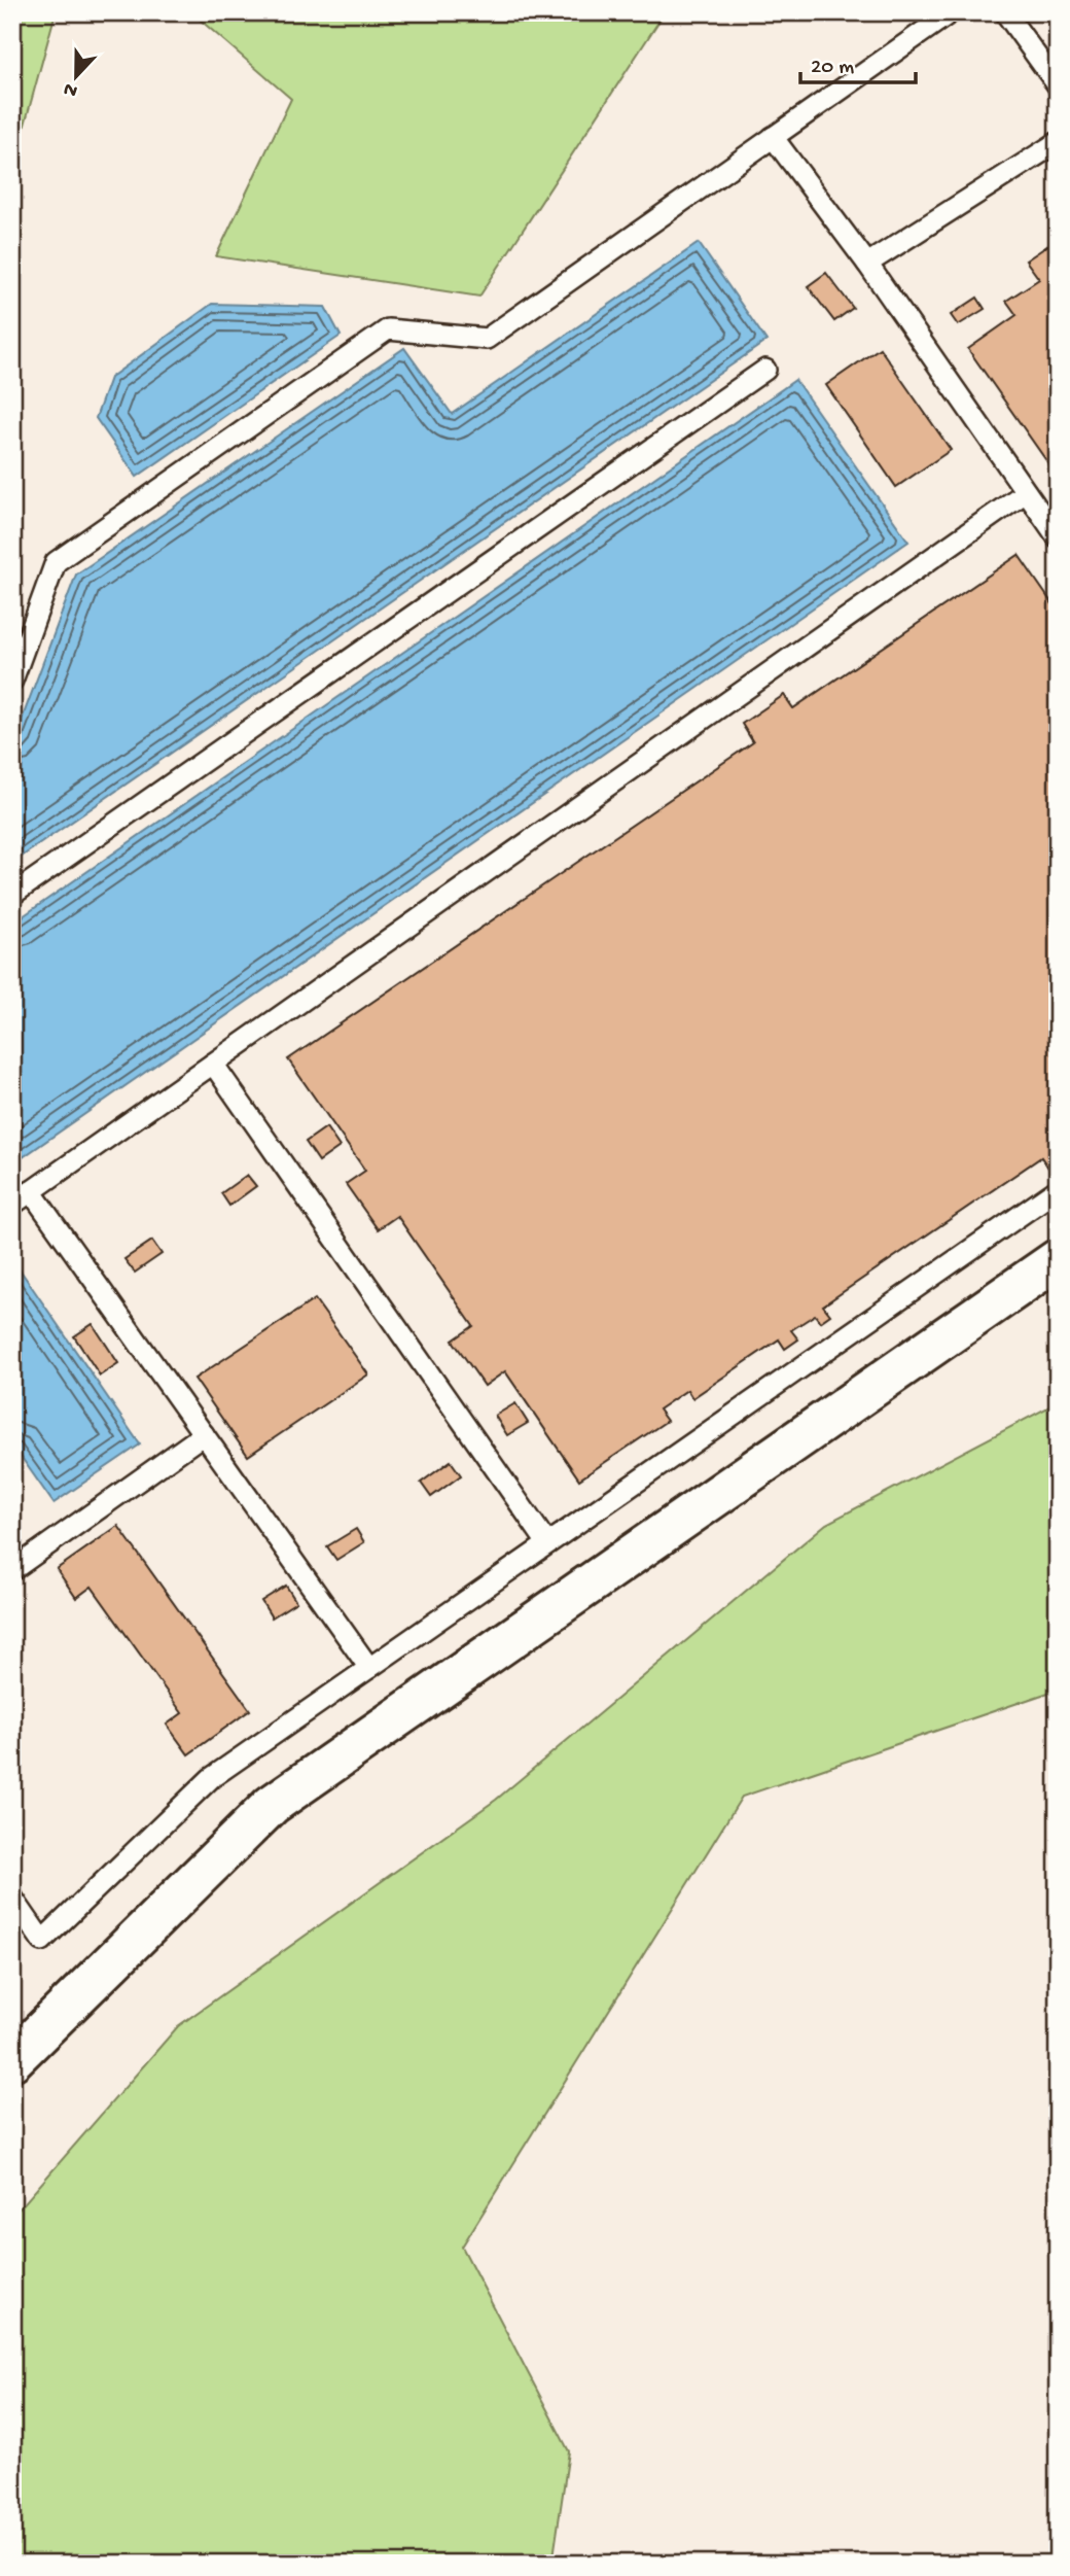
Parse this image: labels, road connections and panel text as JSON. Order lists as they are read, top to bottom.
{
  "scale_bar": "20 m",
  "north": "bottom"
}
